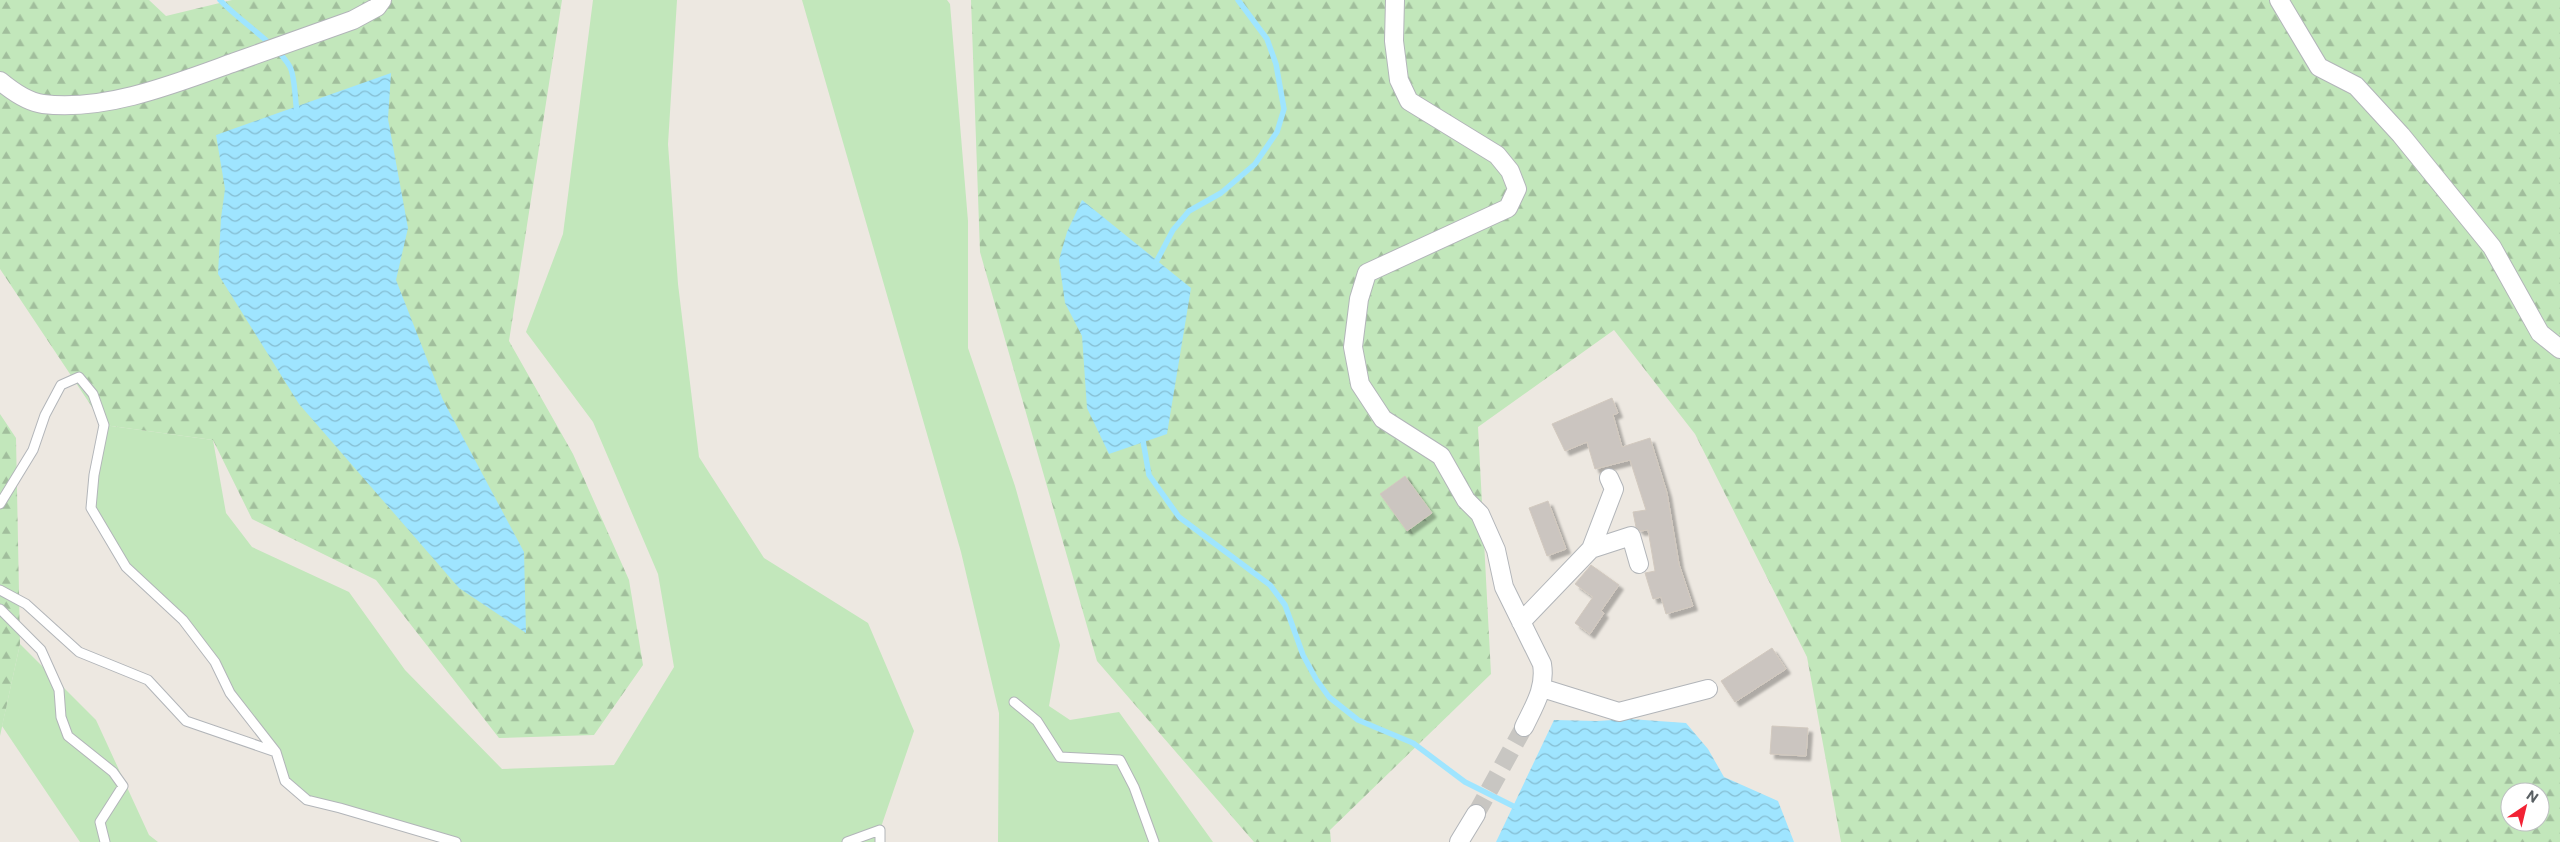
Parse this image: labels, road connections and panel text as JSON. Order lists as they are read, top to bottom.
{
  "north": "top right"
}
